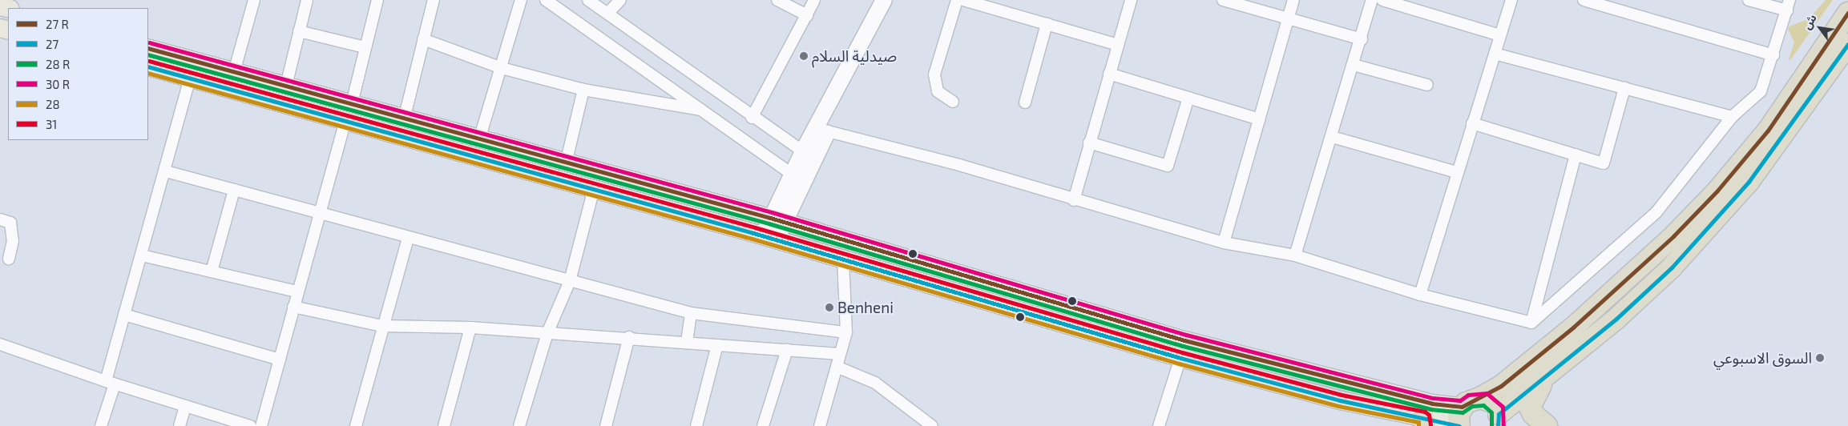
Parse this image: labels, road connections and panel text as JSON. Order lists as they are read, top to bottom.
{
  "places": ["صيدلية السلام", "Benheni", "السوق الاسبوعي"],
  "lines": ["transit line 27", "transit line 31", "transit line 28"],
  "legend": [
    "27 R",
    "27",
    "28 R",
    "30 R",
    "28",
    "31"
  ],
  "north": "top left"
}
